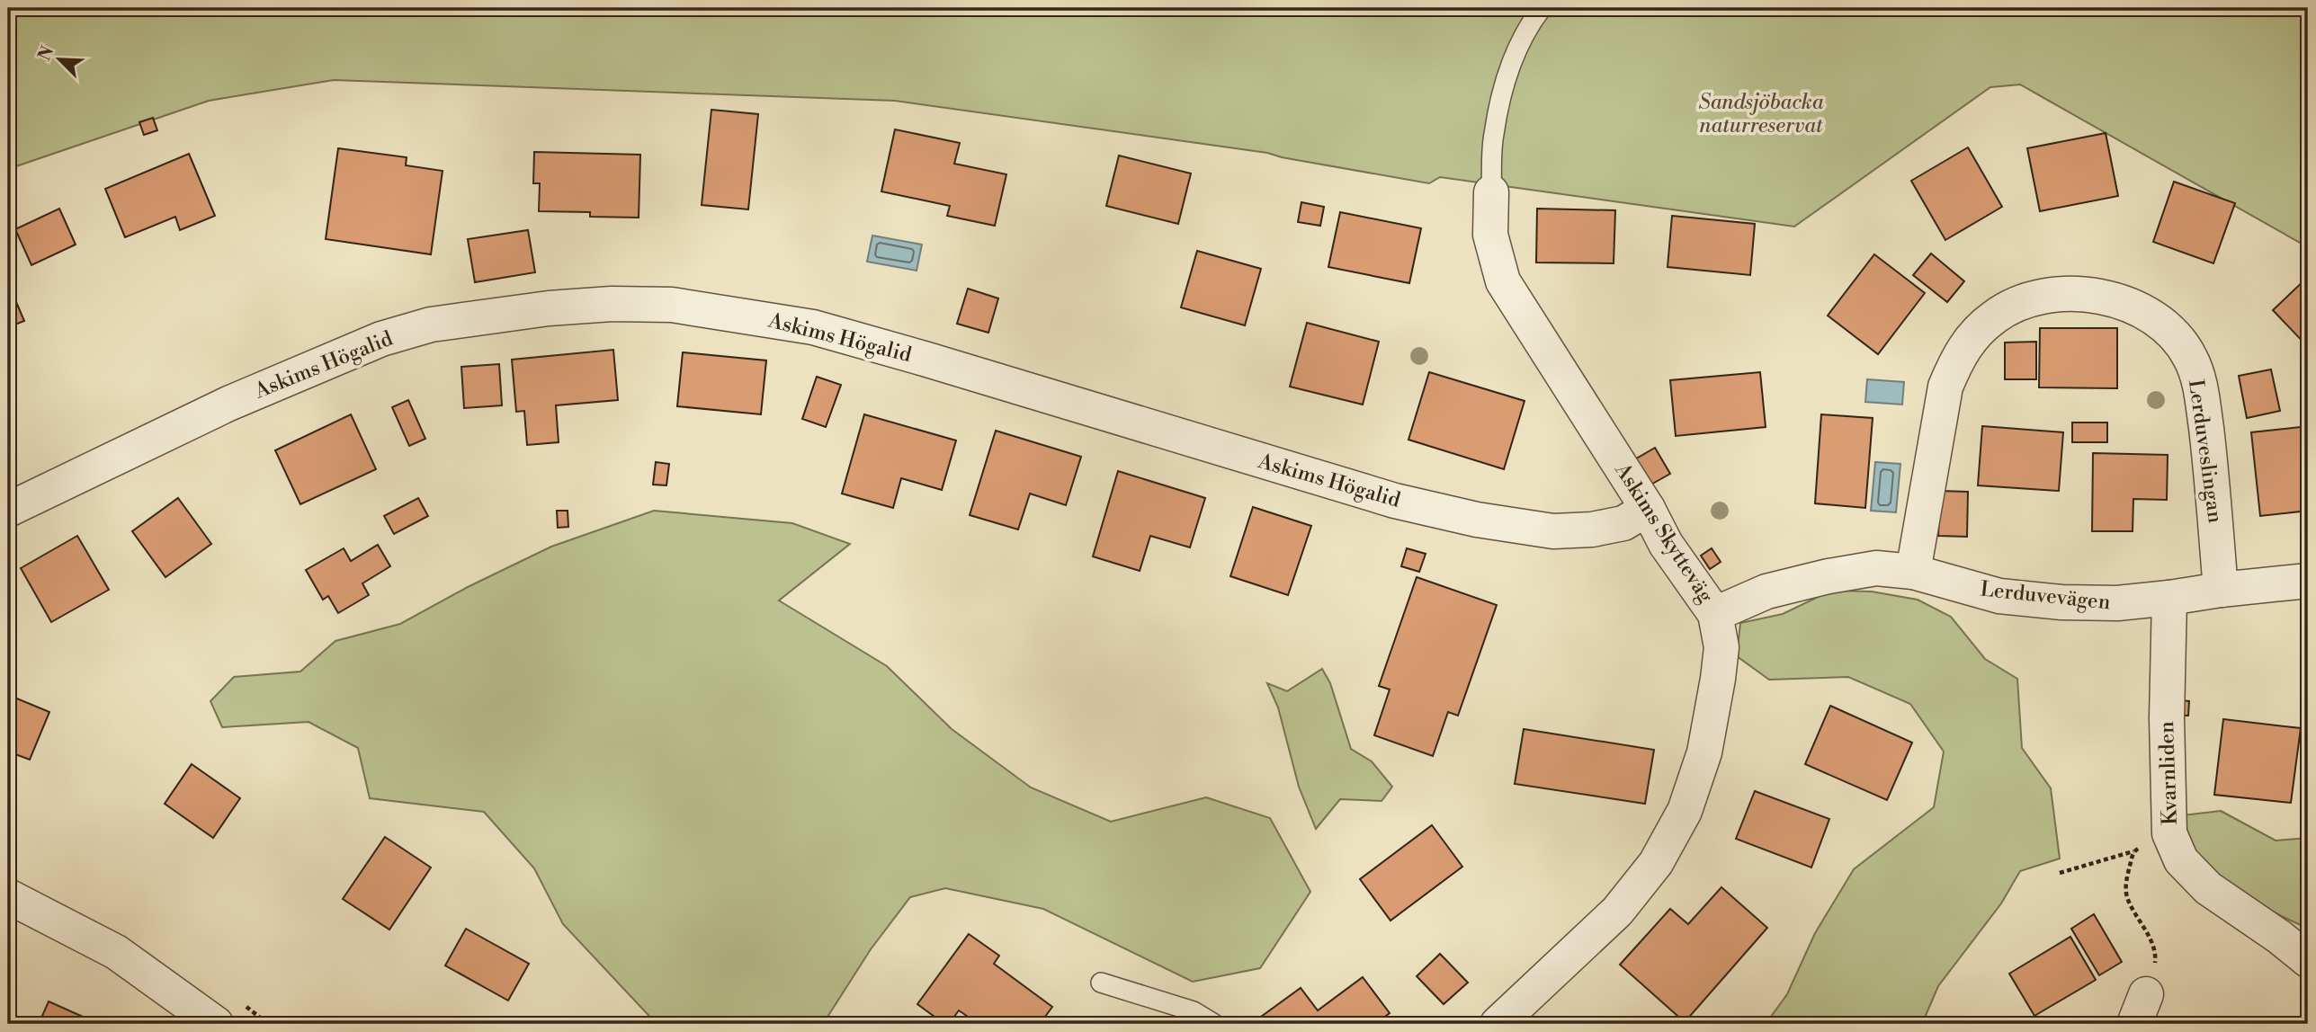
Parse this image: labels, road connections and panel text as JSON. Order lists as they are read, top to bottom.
{
  "streets": {
    "street": [
      "Askims Högalid",
      "Lerduveslingan",
      "Askims Skytteväg",
      "Lerduvevägen",
      "Kvarnliden"
    ]
  },
  "crossings": [
    ["Askims Högalid", "Askims Skytteväg"],
    ["Lerduveslingan", "Lerduvevägen"],
    ["Askims Skytteväg", "Lerduvevägen"],
    ["Lerduvevägen", "Kvarnliden"]
  ],
  "parks": ["Sandsjöbacka naturreservat"],
  "north": "top left"
}
